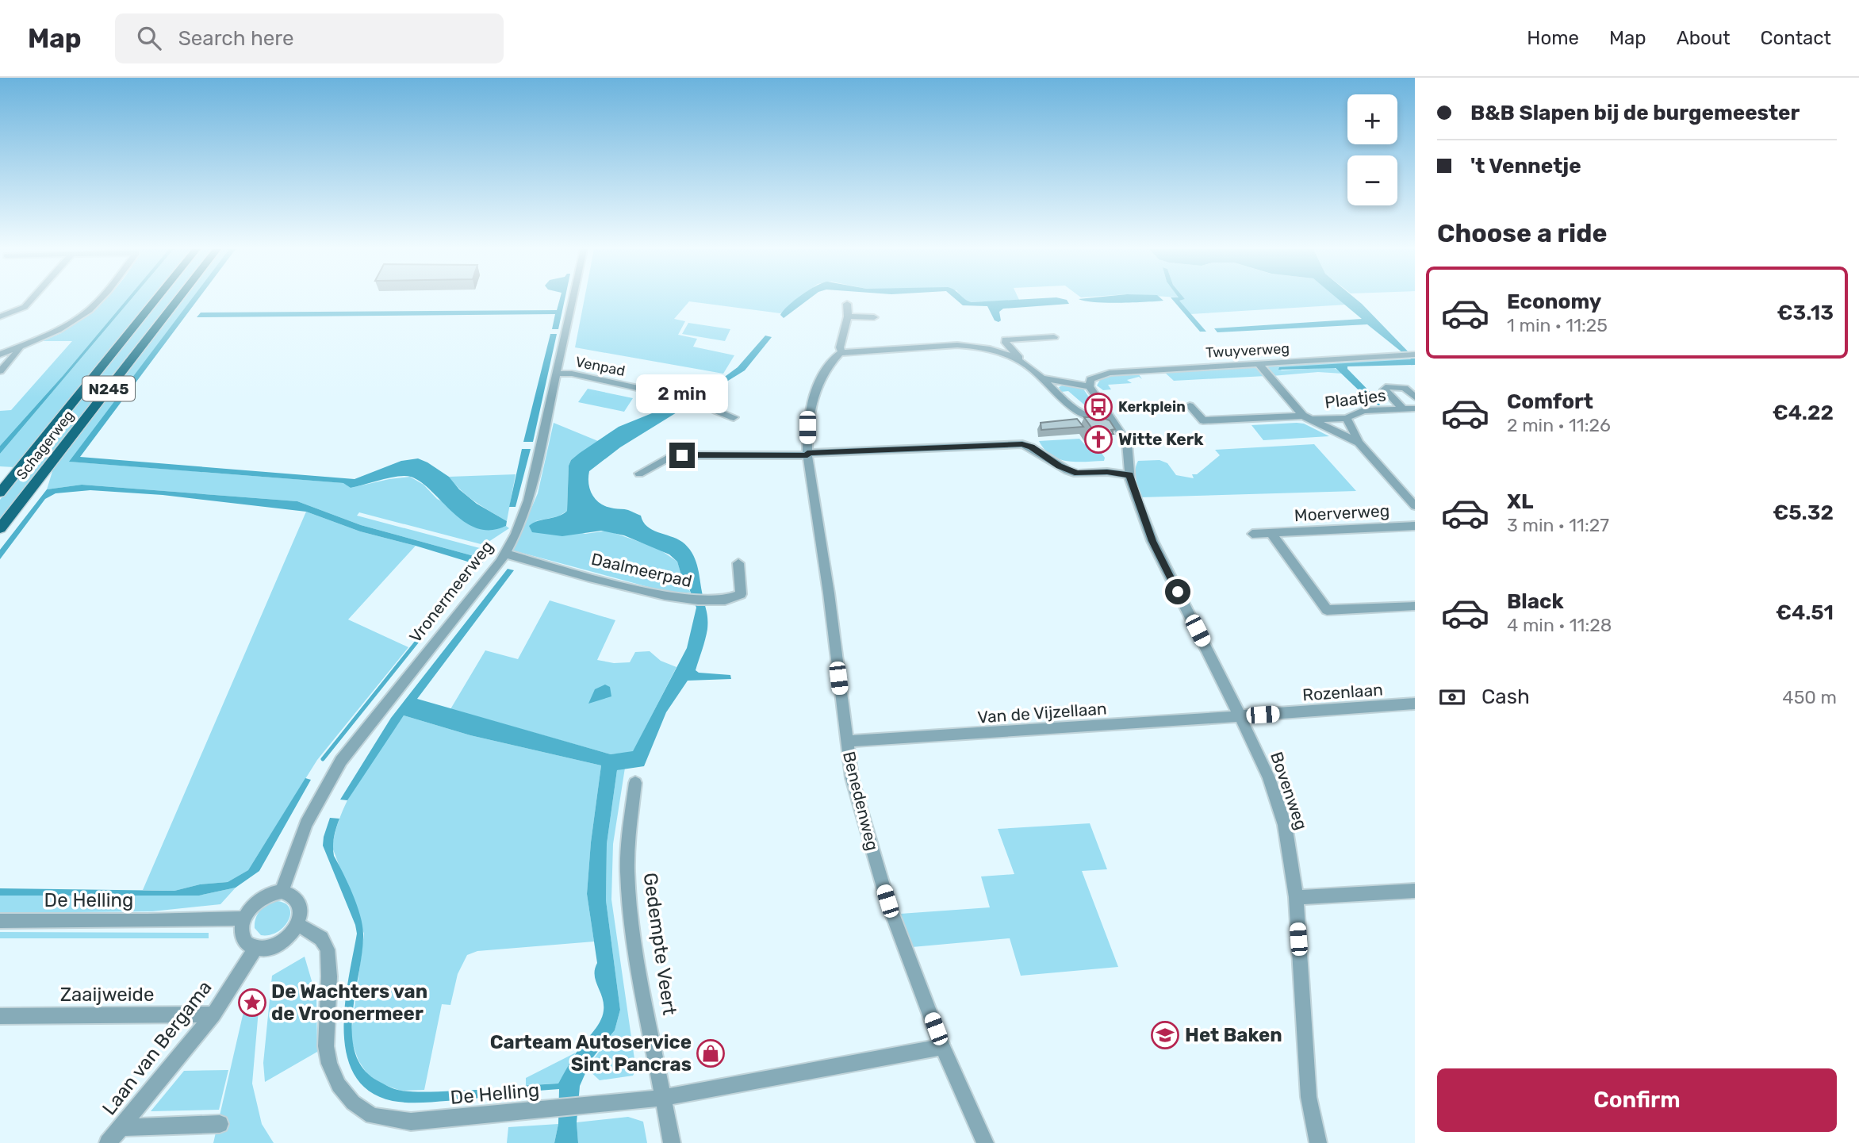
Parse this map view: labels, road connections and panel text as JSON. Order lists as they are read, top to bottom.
{
  "streets": {
    "main road": ["N245", "Schagerweg"],
    "street": [
      "Twuyverweg",
      "Venpad",
      "Plaatjes",
      "Moerverweg",
      "Daalmeerpad",
      "Vronermeerweg",
      "Rozenlaan",
      "Van de Vijzellaan",
      "Bovenweg",
      "Benedenweg",
      "De Helling",
      "Gedempte Veert",
      "Zaaijweide",
      "Laan van Bergama"
    ]
  },
  "crossings": [
    ["Venpad", "Vronermeerweg"],
    ["Daalmeerpad", "Vronermeerweg"],
    ["Vronermeerweg", "De Helling"],
    ["Vronermeerweg", "Laan van Bergama"],
    ["Rozenlaan", "Van de Vijzellaan"],
    ["Rozenlaan", "Bovenweg"],
    ["Van de Vijzellaan", "Bovenweg"],
    ["Van de Vijzellaan", "Benedenweg"],
    ["Benedenweg", "De Helling"],
    ["De Helling", "Gedempte Veert"],
    ["De Helling", "Laan van Bergama"],
    ["Zaaijweide", "Laan van Bergama"]
  ],
  "places": {
    "bus stop": ["Kerkplein"],
    "church": ["Witte Kerk"],
    "place": ["De Wachters van de Vroonermeer"],
    "school or university": ["Het Baken"],
    "shop": ["Carteam Autoservice Sint Pancras"]
  },
  "page": {
    "header": "Map",
    "search": "Search here",
    "nav": [
      "Home",
      "Map",
      "About",
      "Contact"
    ],
    "banner": ["B&B Slapen bij de burgemeester", "'t Vennetje"],
    "map_buttons": ["+", "−"],
    "heading": "Choose a ride",
    "list": [
      {
        "name": "Economy",
        "note": "1 min · 11:25",
        "value": "€3.13"
      },
      {
        "name": "Comfort",
        "note": "2 min · 11:26",
        "value": "€4.22"
      },
      {
        "name": "XL",
        "note": "3 min · 11:27",
        "value": "€5.32"
      },
      {
        "name": "Black",
        "note": "4 min · 11:28",
        "value": "€4.51"
      }
    ],
    "bubble": "2 min",
    "pay": ["Cash", "450 m"],
    "buttons": "Confirm"
  }
}
